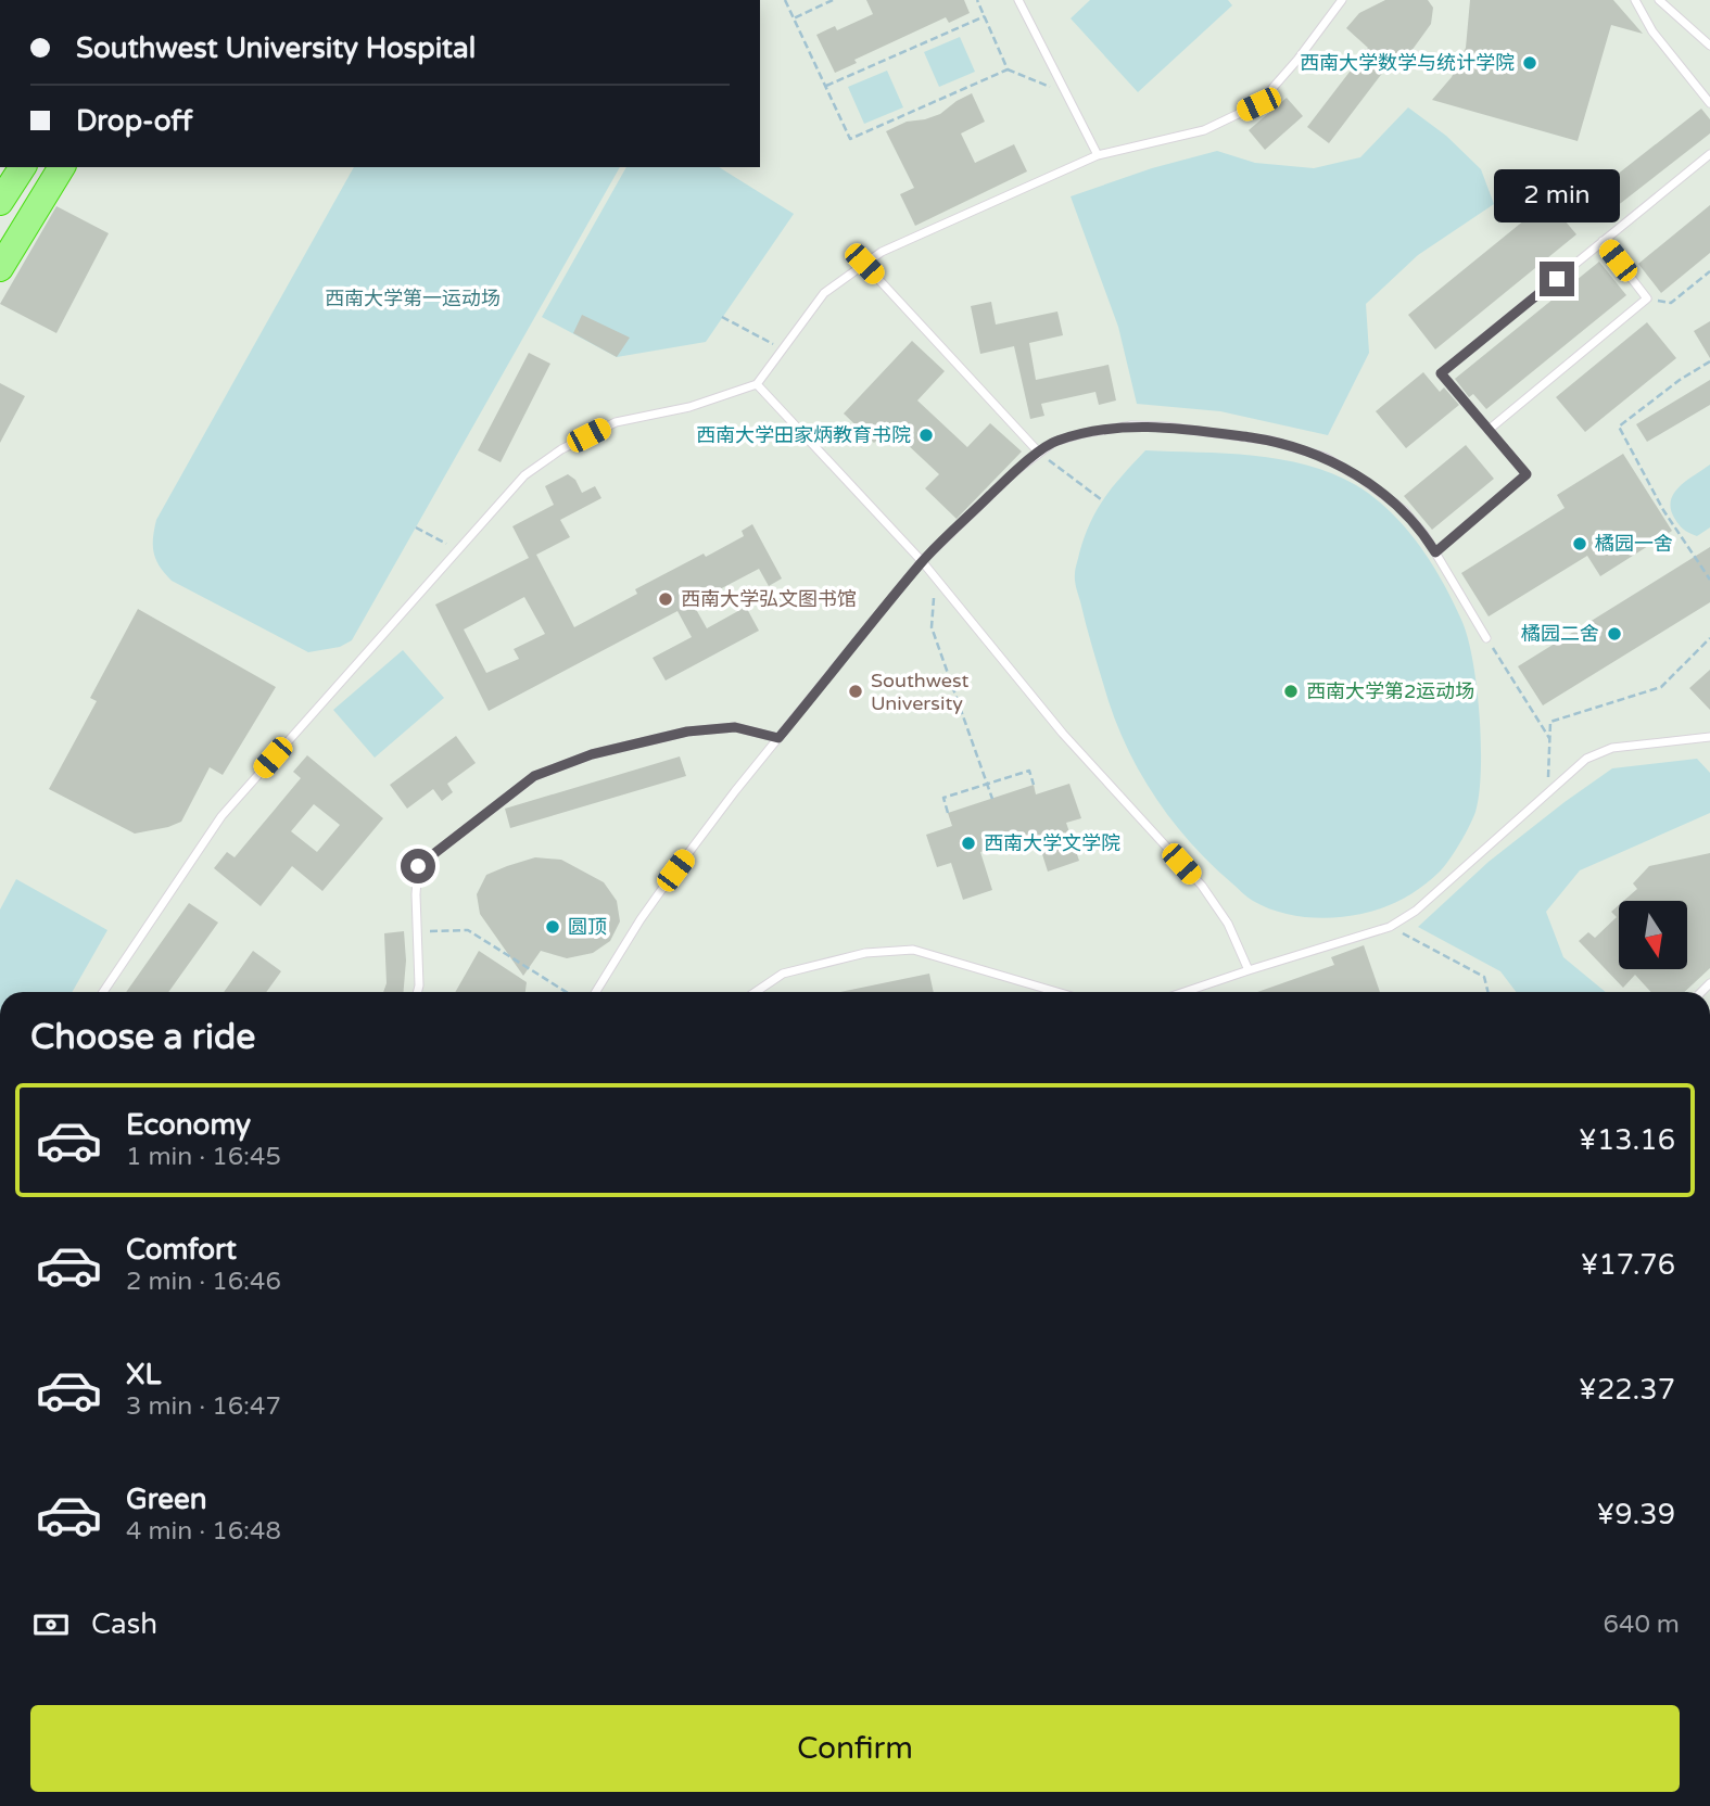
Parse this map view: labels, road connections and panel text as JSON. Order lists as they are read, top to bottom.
{
  "parks": ["西南大学第一运动场"],
  "places": [
    "西南大学数学与统计学院",
    "西南大学田家炳教育书院",
    "橘园一舍",
    "西南大学弘文图书馆",
    "橘园二舍",
    "Southwest University",
    "西南大学第2运动场",
    "西南大学文学院",
    "圆顶"
  ],
  "north": "bottom",
  "page": {
    "banner": ["Southwest University Hospital", "Drop-off"],
    "bubble": "2 min",
    "heading": "Choose a ride",
    "list": [
      {
        "name": "Economy",
        "note": "1 min · 16:45",
        "value": "¥13.16"
      },
      {
        "name": "Comfort",
        "note": "2 min · 16:46",
        "value": "¥17.76"
      },
      {
        "name": "XL",
        "note": "3 min · 16:47",
        "value": "¥22.37"
      },
      {
        "name": "Green",
        "note": "4 min · 16:48",
        "value": "¥9.39"
      }
    ],
    "pay": ["Cash", "640 m"],
    "buttons": "Confirm"
  }
}
